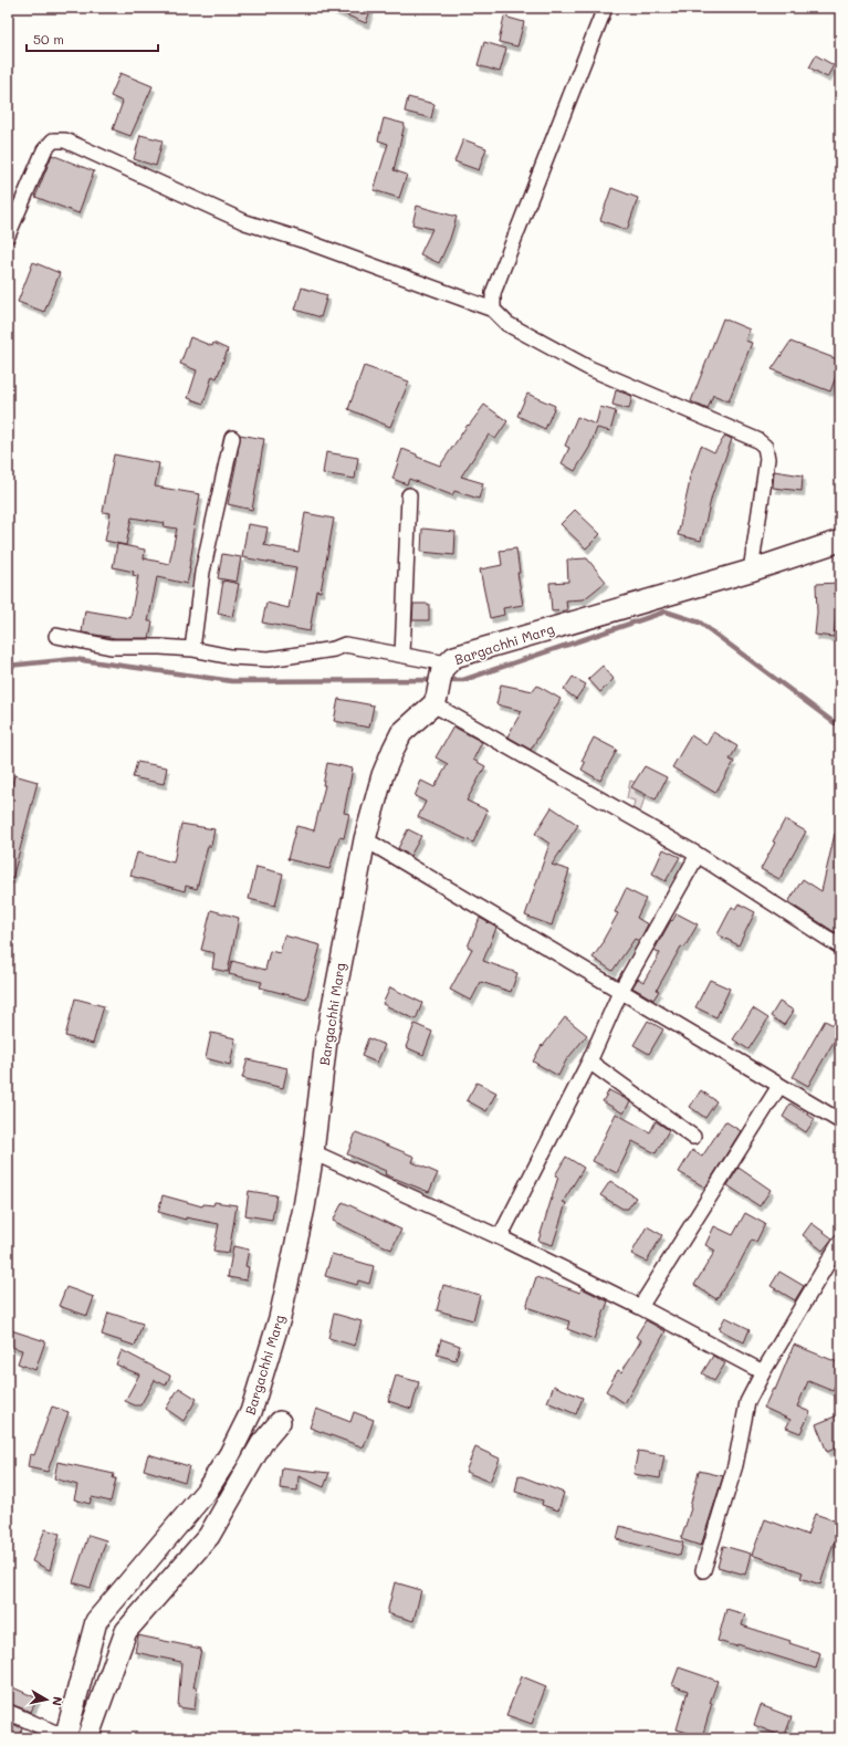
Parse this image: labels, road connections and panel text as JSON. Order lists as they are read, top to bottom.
{
  "streets": {
    "street": ["Bargachhi Marg"]
  },
  "scale_bar": "50 m",
  "north": "right"
}
